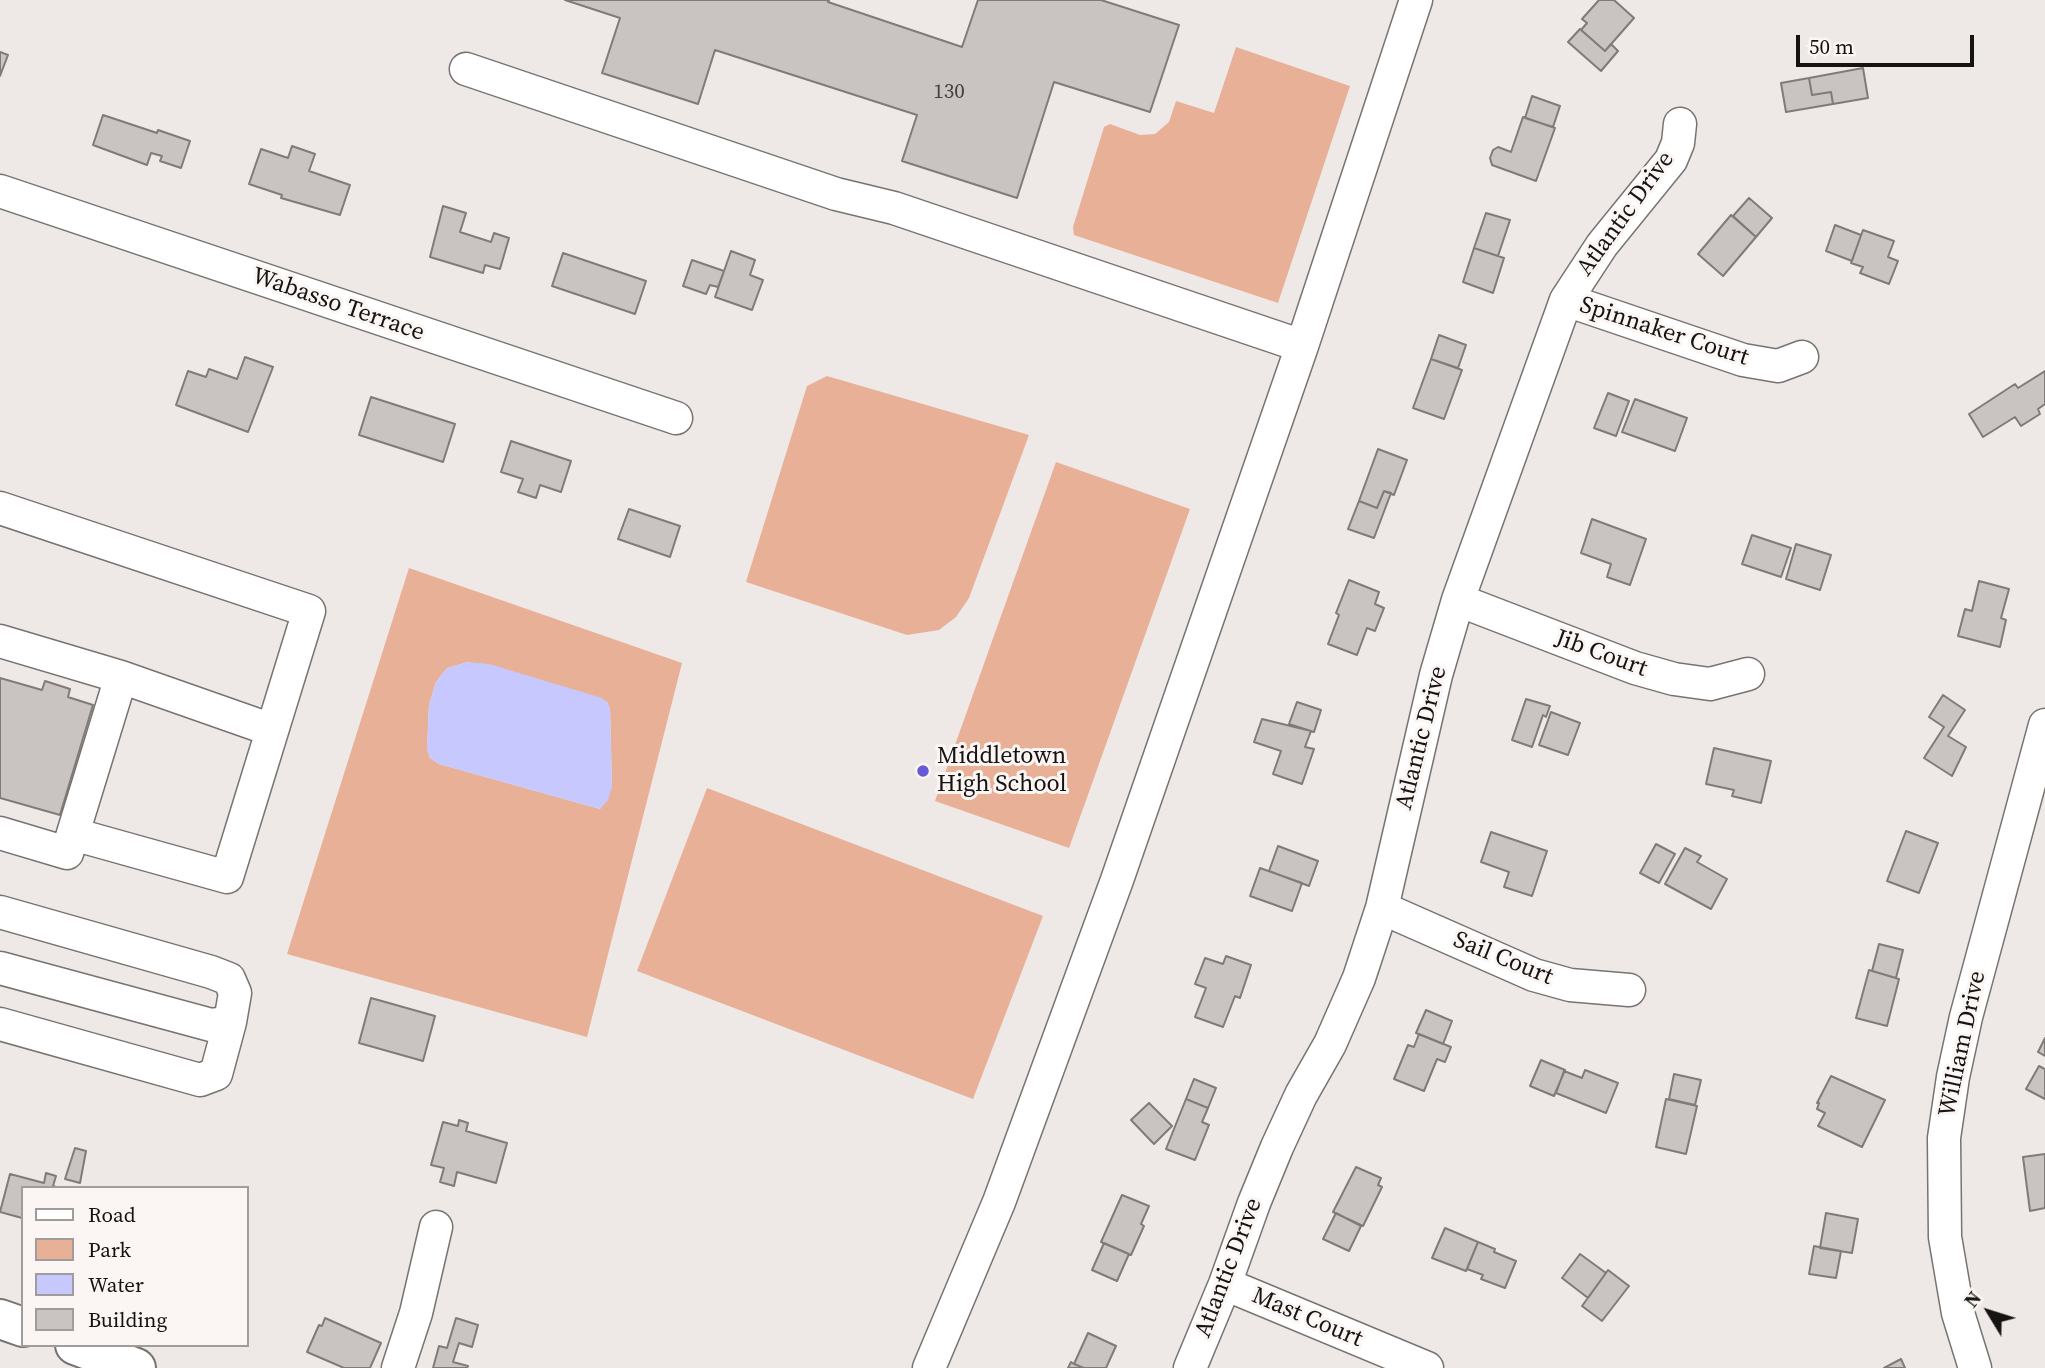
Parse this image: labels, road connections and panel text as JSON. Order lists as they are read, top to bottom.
{
  "streets": {
    "street": [
      "Atlantic Drive",
      "Wabasso Terrace",
      "Spinnaker Court",
      "Jib Court",
      "Sail Court",
      "William Drive",
      "Mast Court"
    ]
  },
  "crossings": [
    ["Atlantic Drive", "Spinnaker Court"],
    ["Atlantic Drive", "Jib Court"],
    ["Atlantic Drive", "Sail Court"],
    ["Atlantic Drive", "Mast Court"]
  ],
  "places": ["Middletown High School"],
  "house_numbers": ["130"],
  "legend": [
    "Road",
    "Park",
    "Water",
    "Building"
  ],
  "scale_bar": "50 m",
  "north": "top left"
}
